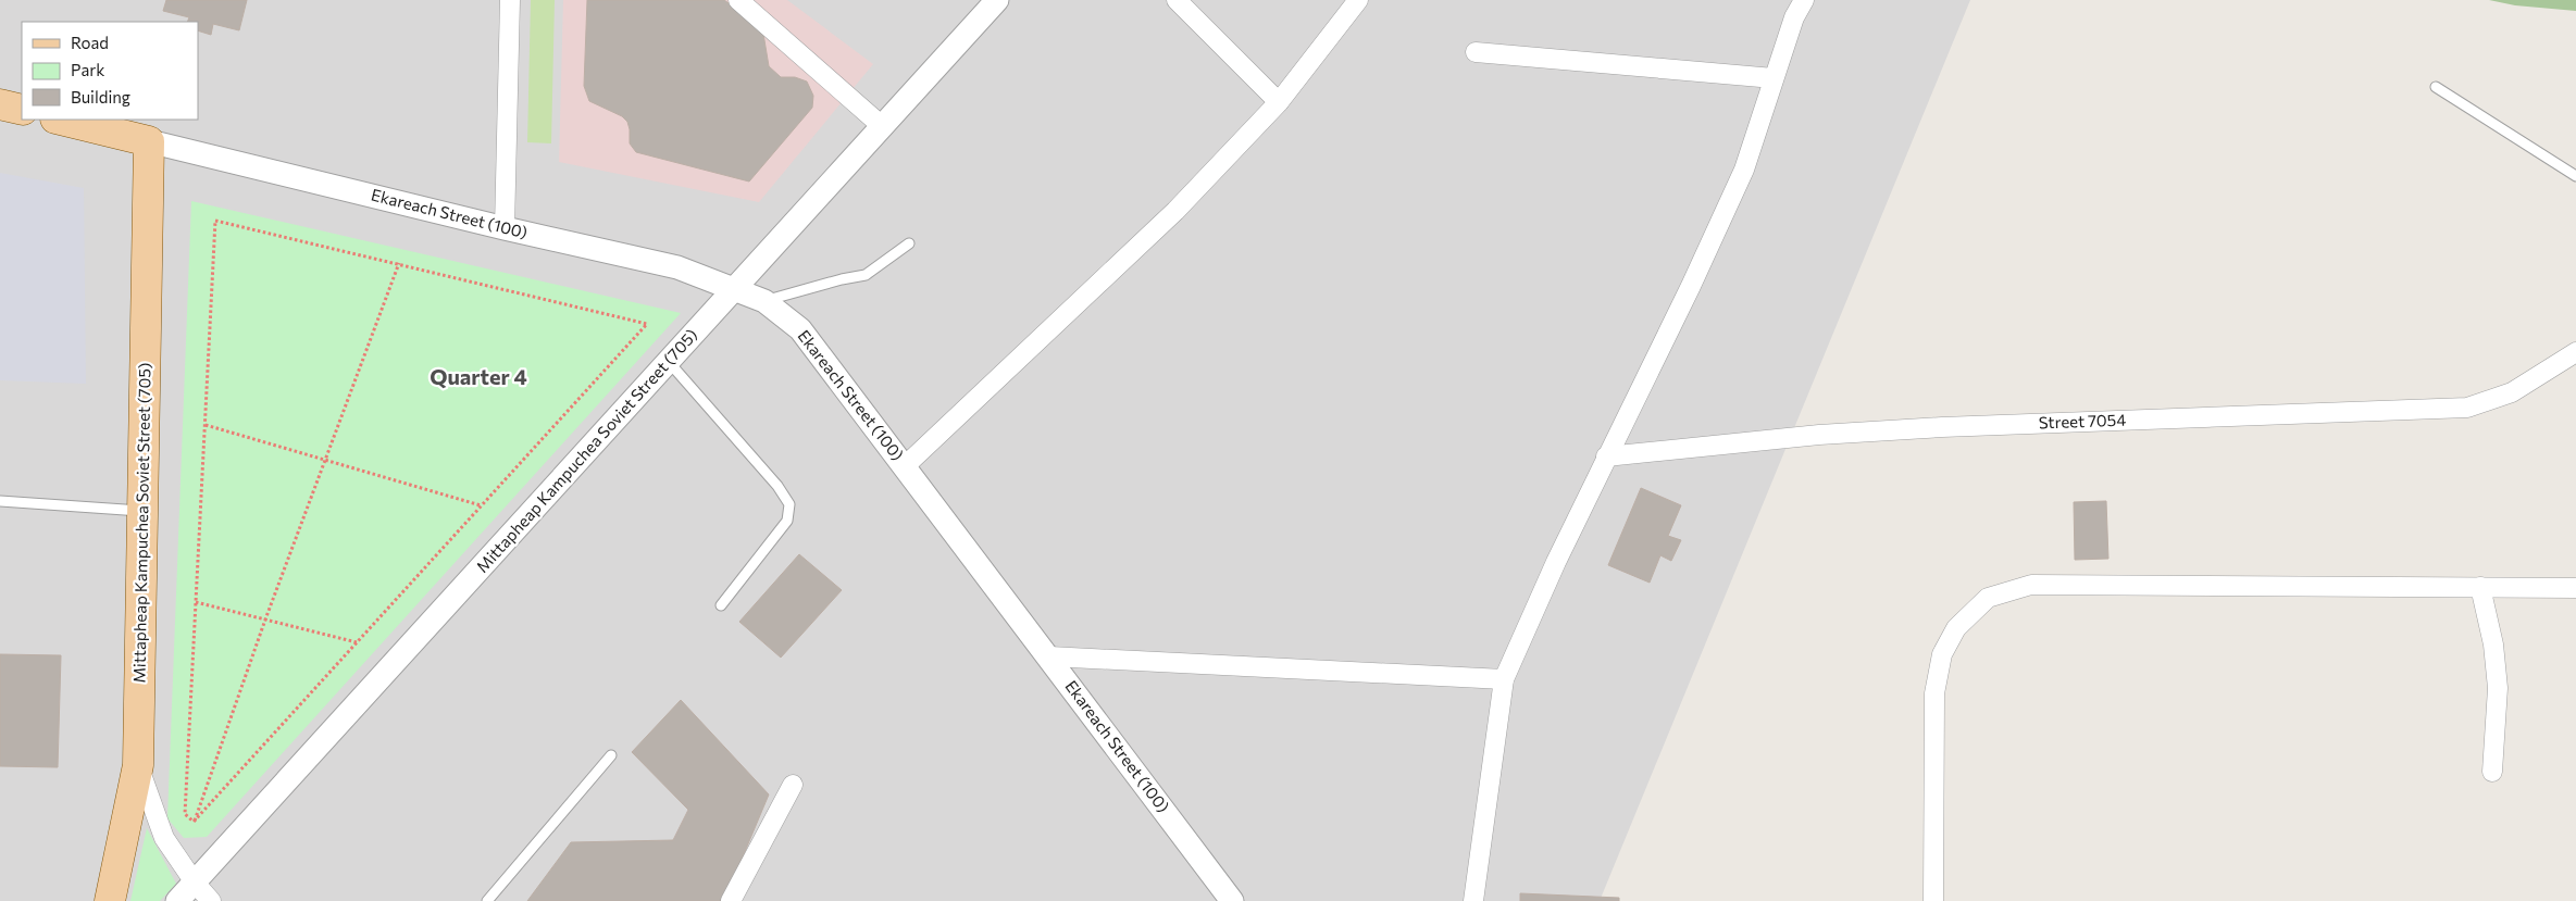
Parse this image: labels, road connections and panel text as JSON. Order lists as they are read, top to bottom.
{
  "streets": {
    "main road": ["Ekareach Street (100)", "Mittapheap Kampuchea Soviet Street (705)"],
    "street": ["Street 7054"]
  },
  "crossings": [
    ["Ekareach Street (100)", "Mittapheap Kampuchea Soviet Street (705)"]
  ],
  "districts": ["Quarter 4"],
  "legend": ["Road", "Park", "Building"]
}
